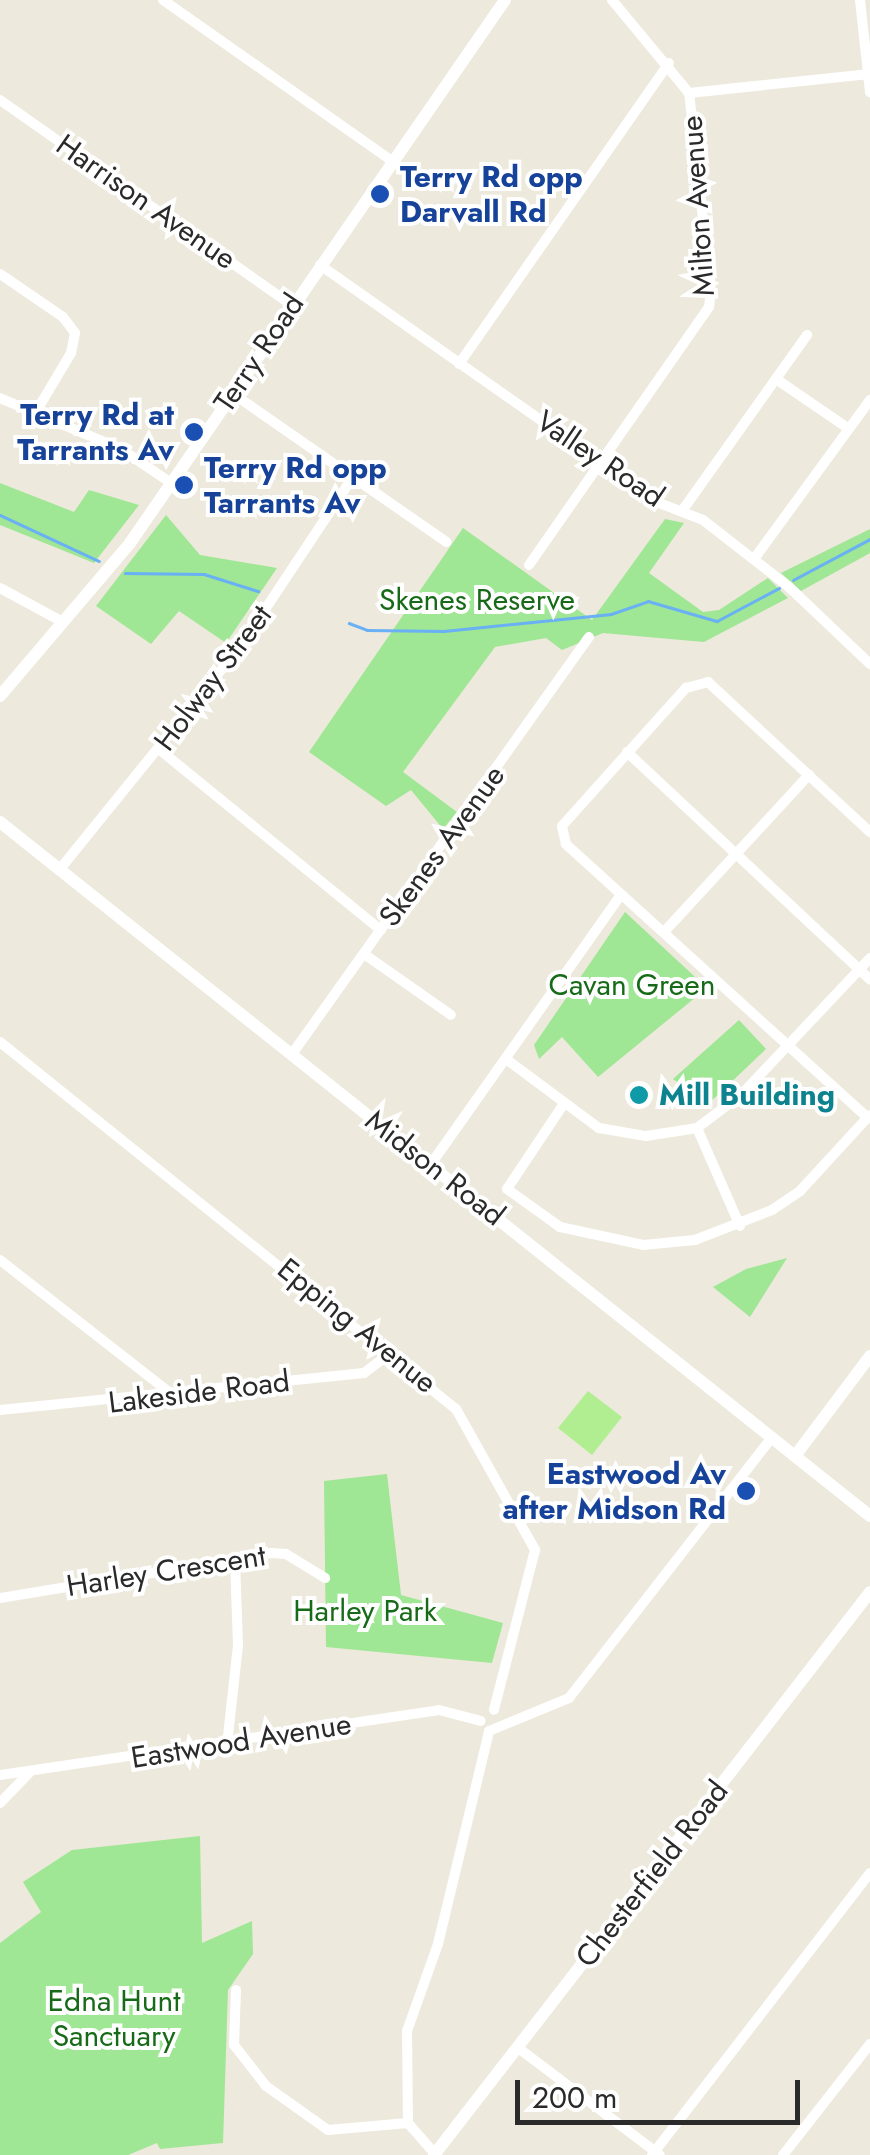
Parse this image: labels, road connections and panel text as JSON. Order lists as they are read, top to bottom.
{
  "streets": {
    "street": [
      "Harrison Avenue",
      "Milton Avenue",
      "Terry Road",
      "Valley Road",
      "Holway Street",
      "Skenes Avenue",
      "Midson Road",
      "Epping Avenue",
      "Lakeside Road",
      "Harley Crescent",
      "Eastwood Avenue",
      "Chesterfield Road"
    ]
  },
  "crossings": [
    ["Harrison Avenue", "Terry Road"],
    ["Milton Avenue", "Valley Road"],
    ["Terry Road", "Valley Road"],
    ["Holway Street", "Midson Road"],
    ["Skenes Avenue", "Midson Road"],
    ["Epping Avenue", "Lakeside Road"]
  ],
  "parks": [
    "Skenes Reserve",
    "Cavan Green",
    "Harley Park",
    "Edna Hunt Sanctuary"
  ],
  "places": [
    "Terry Rd opp Darvall Rd",
    "Terry Rd at Tarrants Av",
    "Terry Rd opp Tarrants Av",
    "Mill Building",
    "Eastwood Av after Midson Rd"
  ],
  "scale_bar": "200 m"
}
